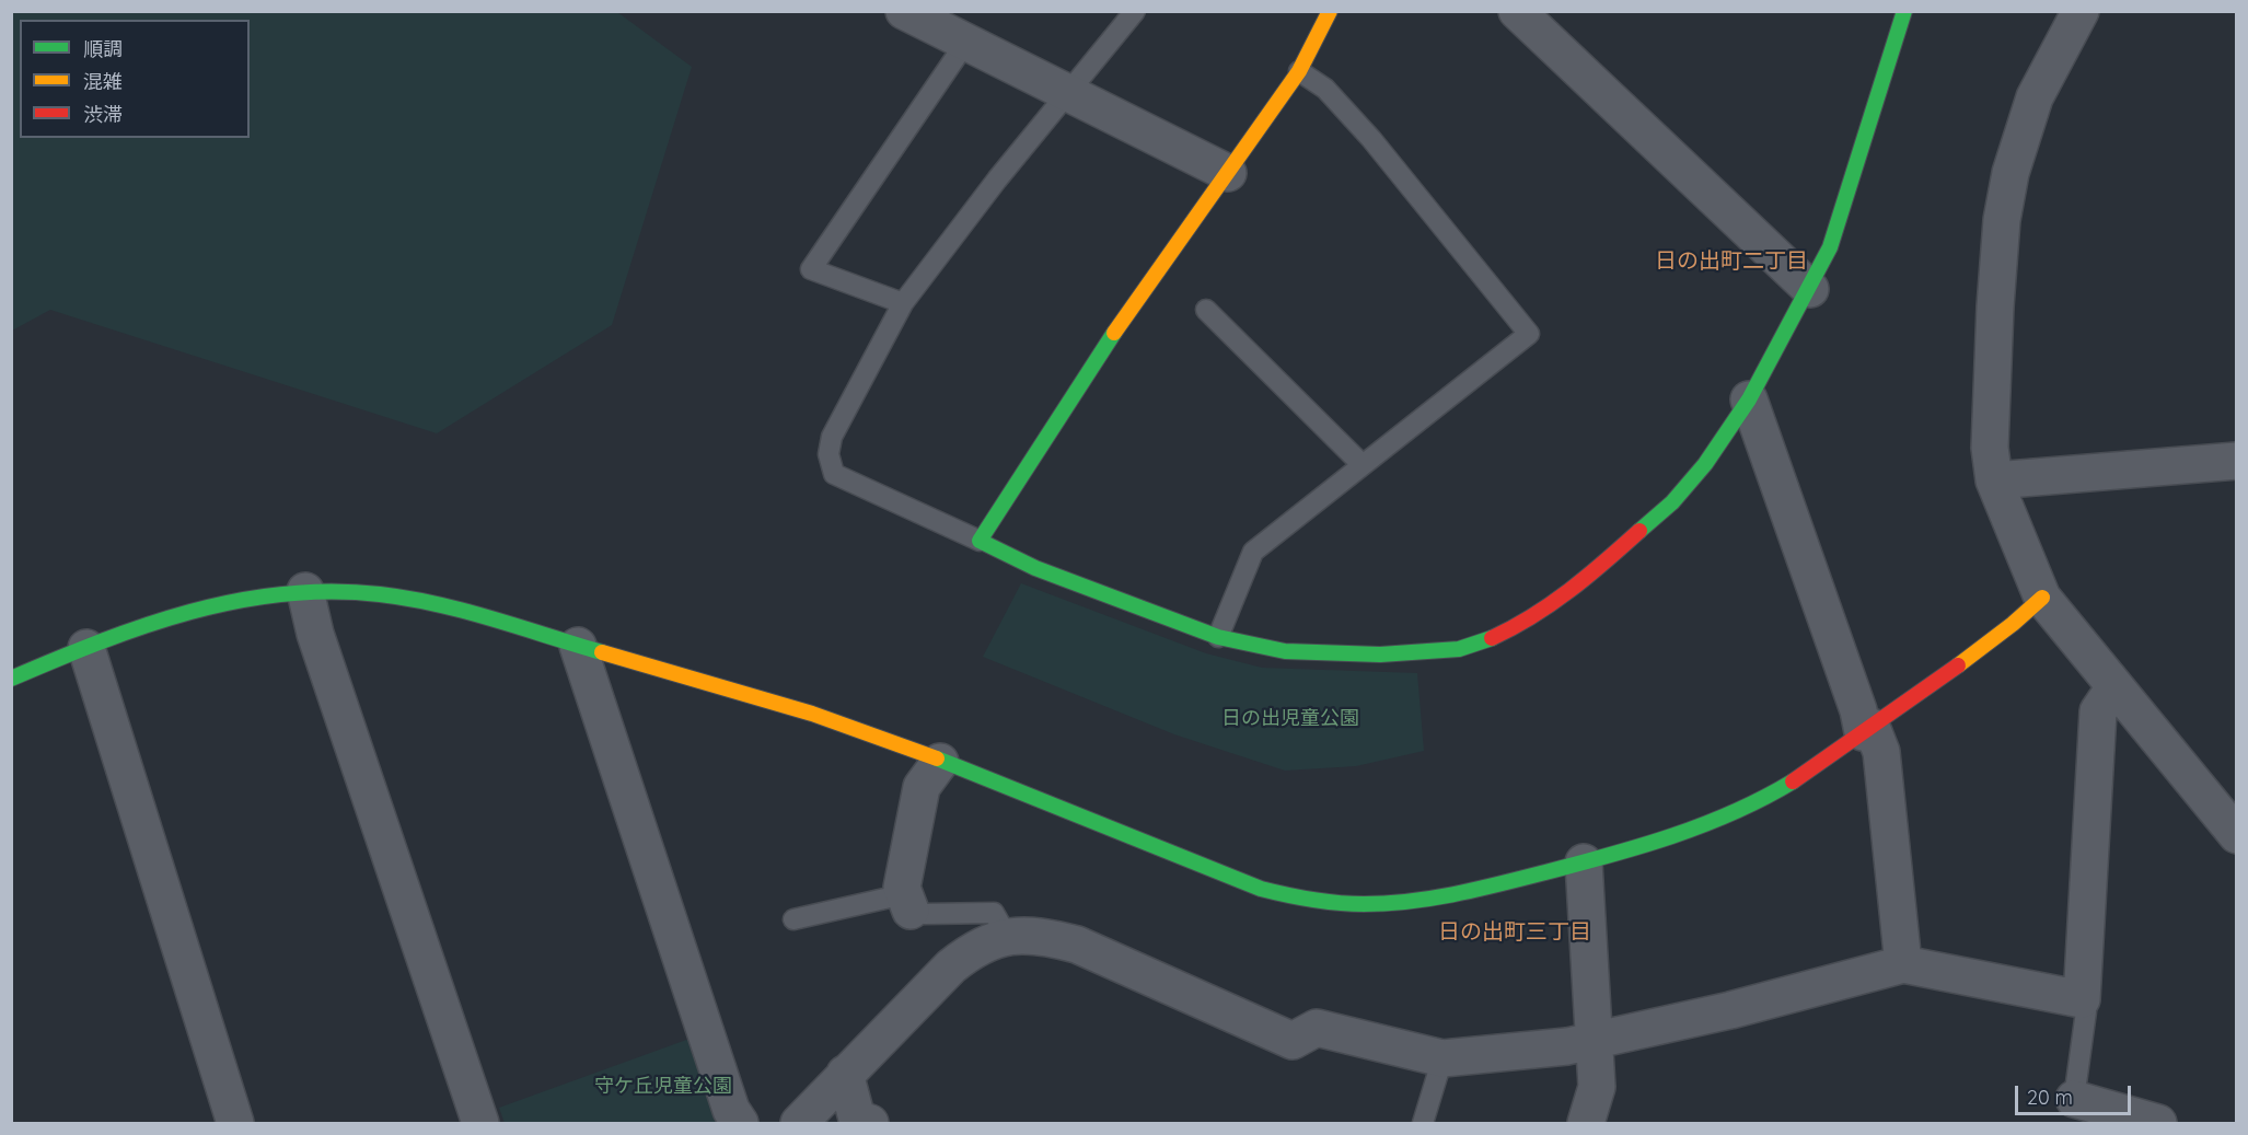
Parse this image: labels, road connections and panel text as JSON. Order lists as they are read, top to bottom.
{
  "districts": ["日の出町二丁目", "日の出町三丁目"],
  "parks": ["日の出児童公園", "守ケ丘児童公園"],
  "legend": ["順調", "混雑", "渋滞"],
  "scale_bar": "20 m"
}
